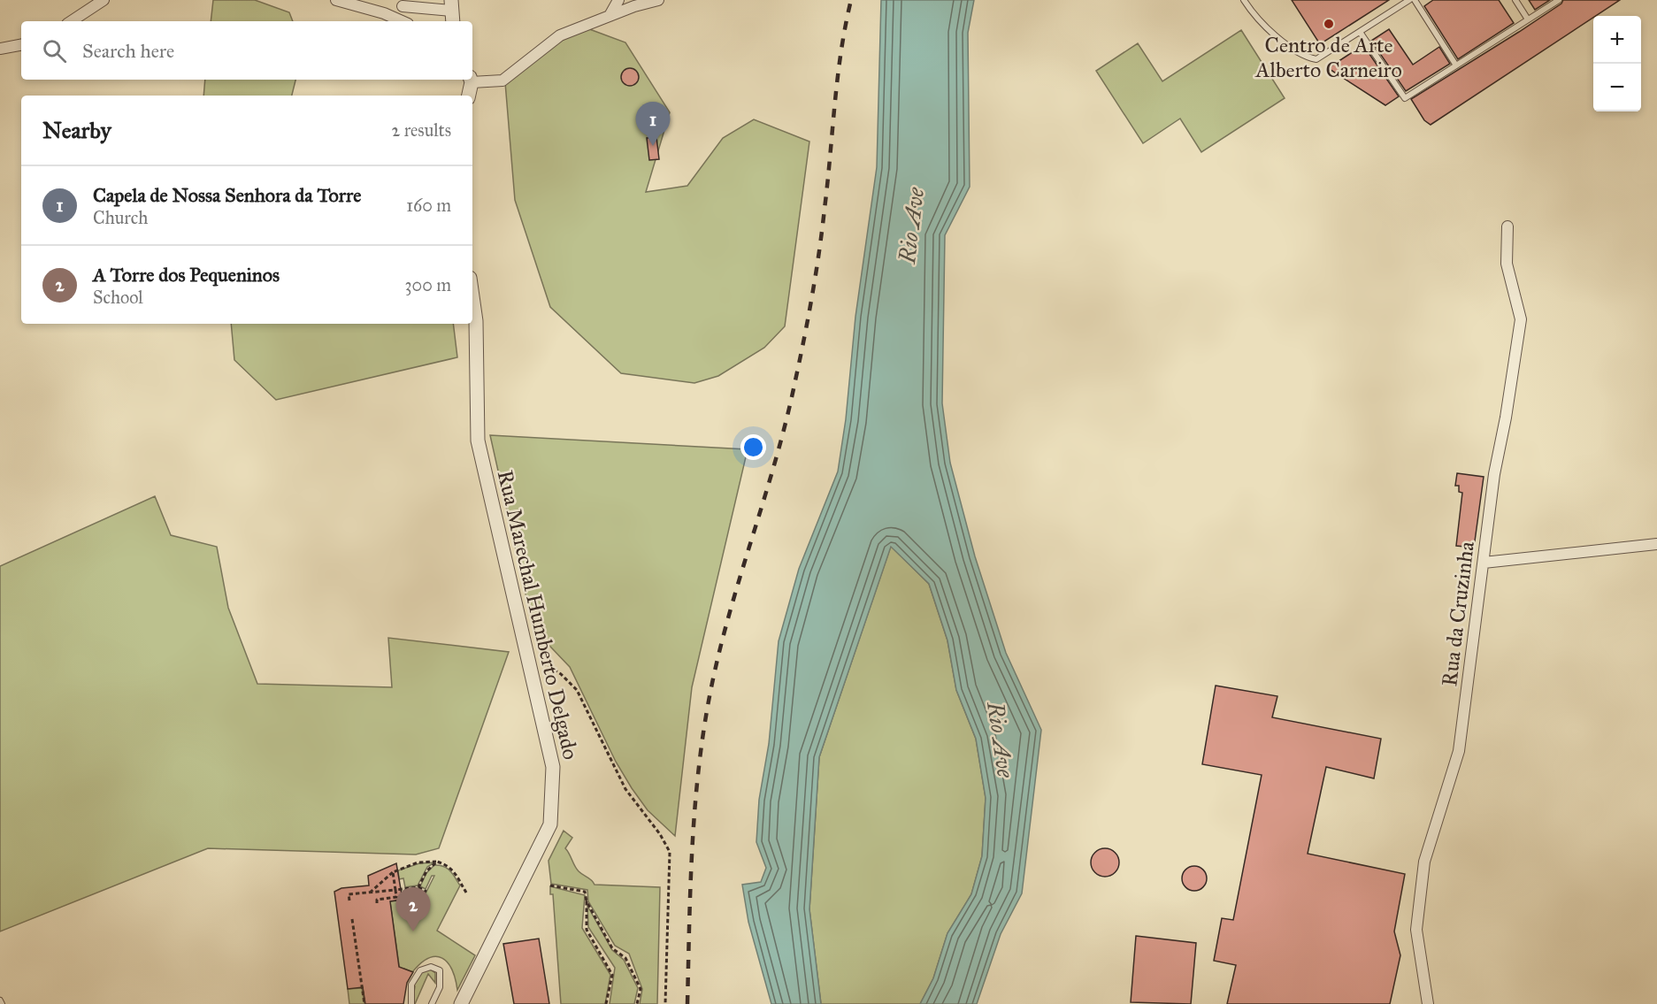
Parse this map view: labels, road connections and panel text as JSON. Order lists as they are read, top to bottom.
{
  "streets": {
    "street": ["Rua da Cruzinha", "Rua Marechal Humberto Delgado"]
  },
  "water": ["Rio Ave"],
  "places": ["Centro de Arte Alberto Carneiro"],
  "page": {
    "map_buttons": ["+", "−"],
    "search": "Search here",
    "heading": ["Nearby", "2 results"],
    "pins": ["1", "2"],
    "list": [
      {
        "mark": "1",
        "name": "Capela de Nossa Senhora da Torre",
        "note": "Church",
        "value": "160 m"
      },
      {
        "mark": "2",
        "name": "A Torre dos Pequeninos",
        "note": "School",
        "value": "300 m"
      }
    ]
  }
}
